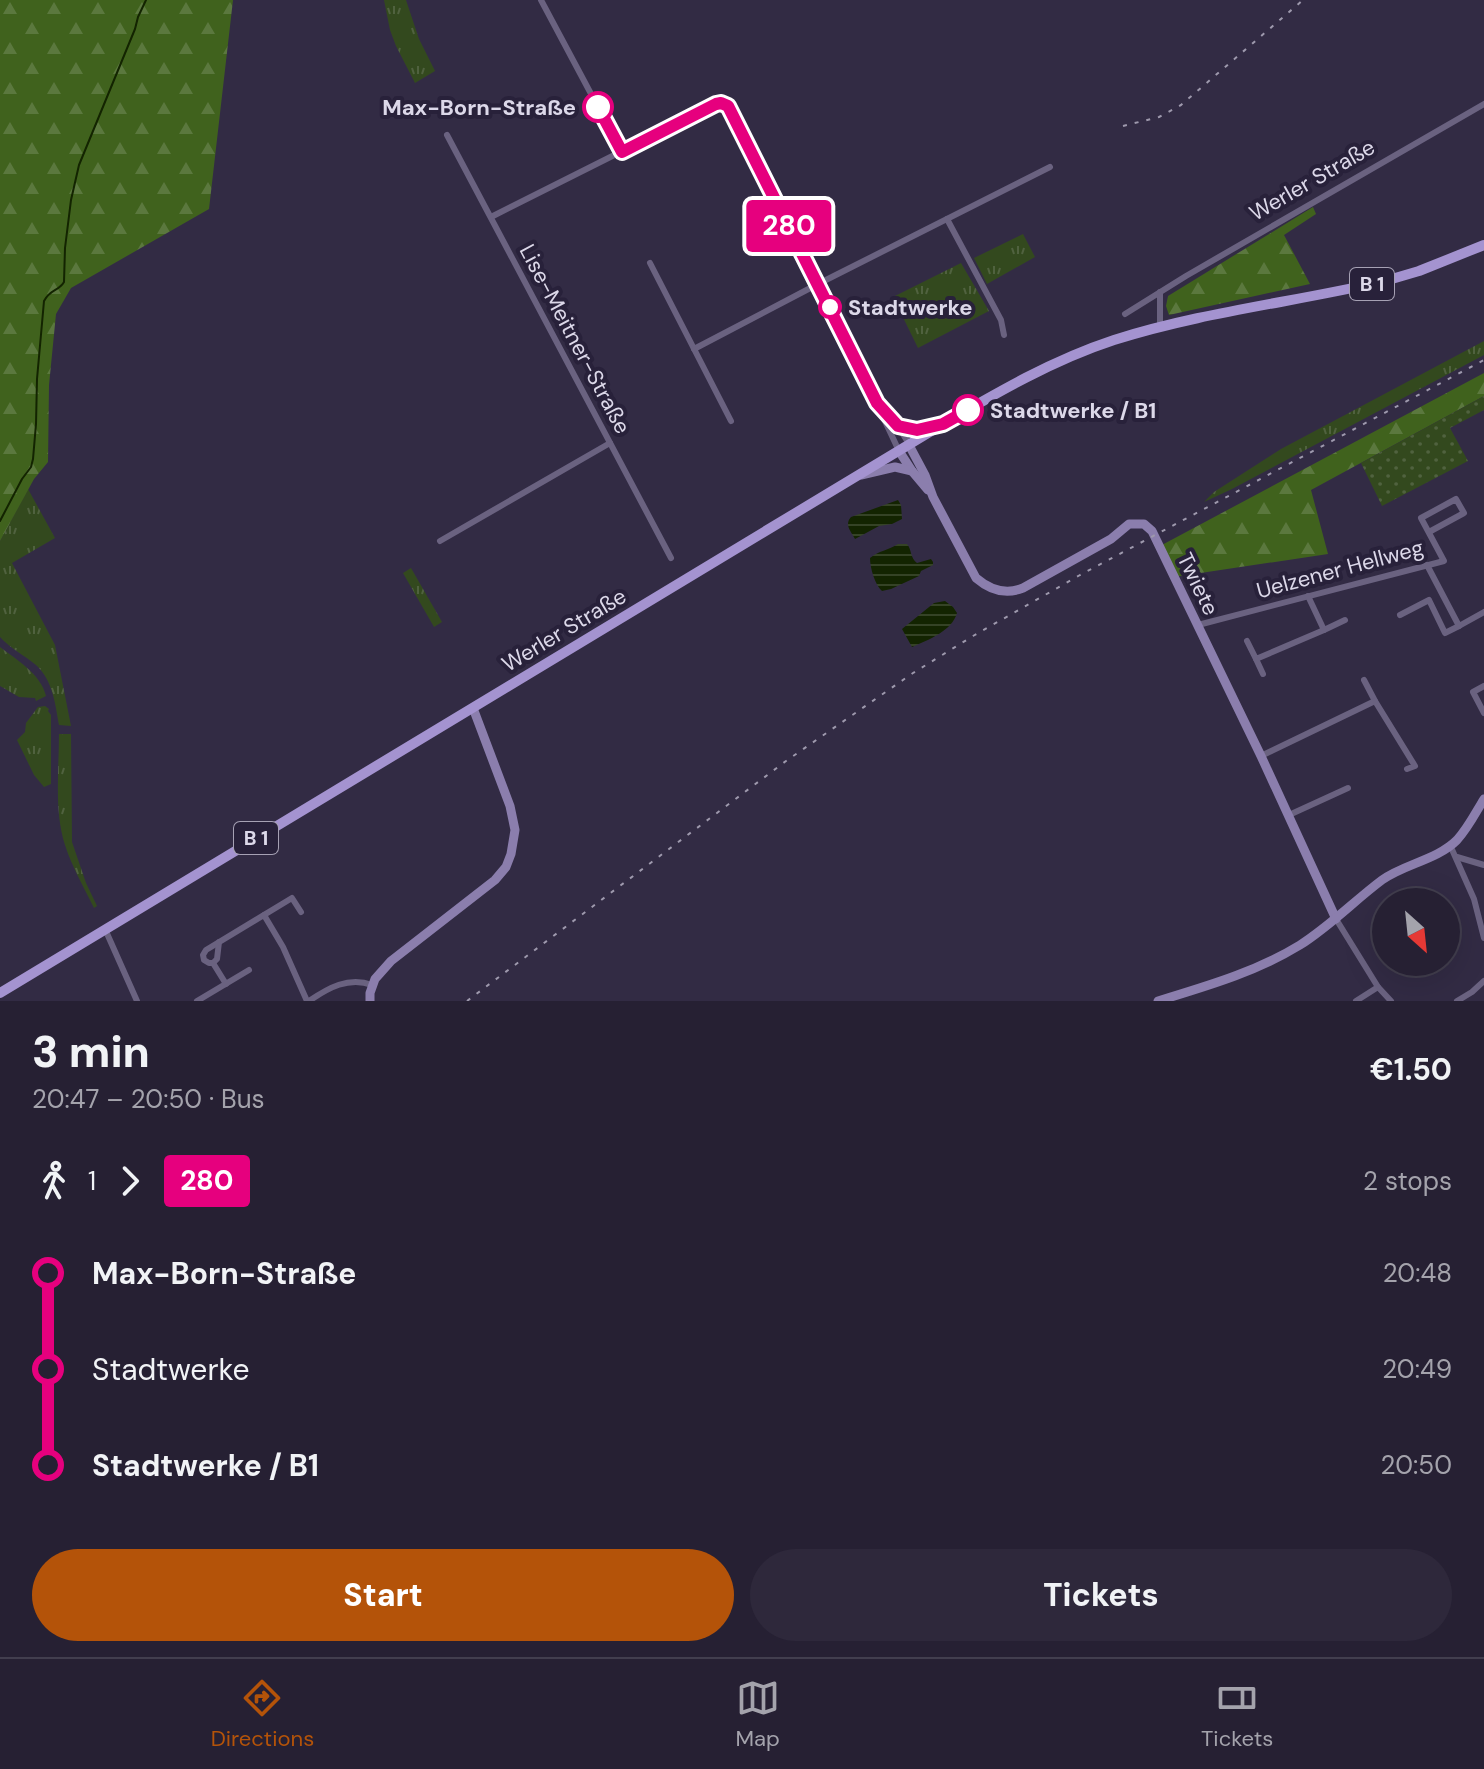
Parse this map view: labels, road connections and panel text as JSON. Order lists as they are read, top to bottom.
{
  "streets": {
    "main road": ["Werler Straße", "B 1"],
    "street": ["Lise-Meitner-Straße", "Uelzener Hellweg", "Twiete"]
  },
  "crossings": [
    ["Werler Straße", "Twiete"],
    ["Uelzener Hellweg", "Twiete"]
  ],
  "places": ["Max-Born-Straße", "Stadtwerke", "Stadtwerke / B1"],
  "lines": ["bus line 280"],
  "north": "bottom right",
  "page": {
    "on_map": "280",
    "heading": ["3 min", "20:47 – 20:50 · Bus", "€1.50"],
    "legs": ["1", "280", "2 stops"],
    "list": [
      {
        "name": "Max-Born-Straße",
        "value": "20:48"
      },
      {
        "name": "Stadtwerke",
        "value": "20:49"
      },
      {
        "name": "Stadtwerke / B1",
        "value": "20:50"
      }
    ],
    "buttons": ["Start", "Tickets"],
    "tabs": ["Directions", "Map", "Tickets"]
  }
}
